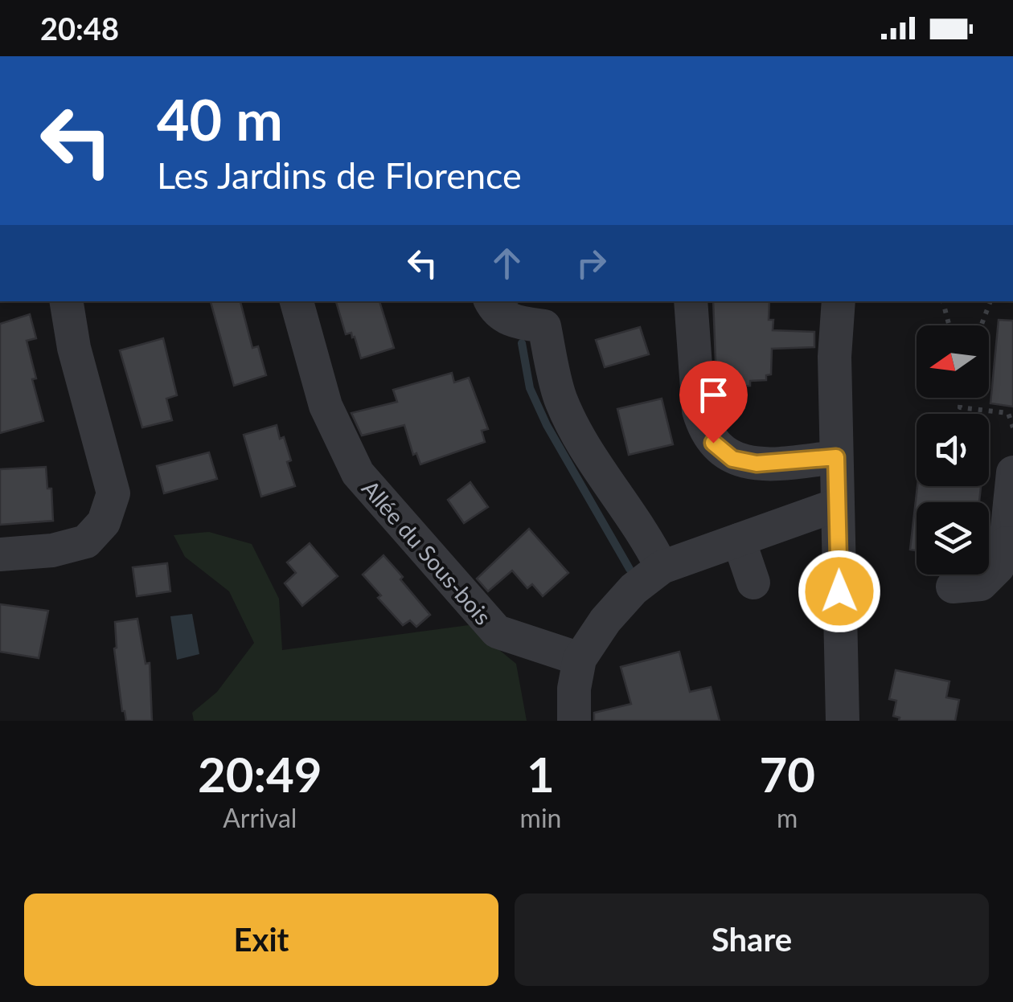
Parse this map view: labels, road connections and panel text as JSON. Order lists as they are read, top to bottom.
{
  "streets": {
    "street": ["Allée du Sous-bois"]
  },
  "north": "left",
  "page": {
    "status": "20:48",
    "turn": ["40 m", "Les Jardins de Florence"],
    "eta": [
      "20:49",
      "Arrival",
      "1",
      "min",
      "70",
      "m"
    ],
    "buttons": ["Exit", "Share"]
  }
}
